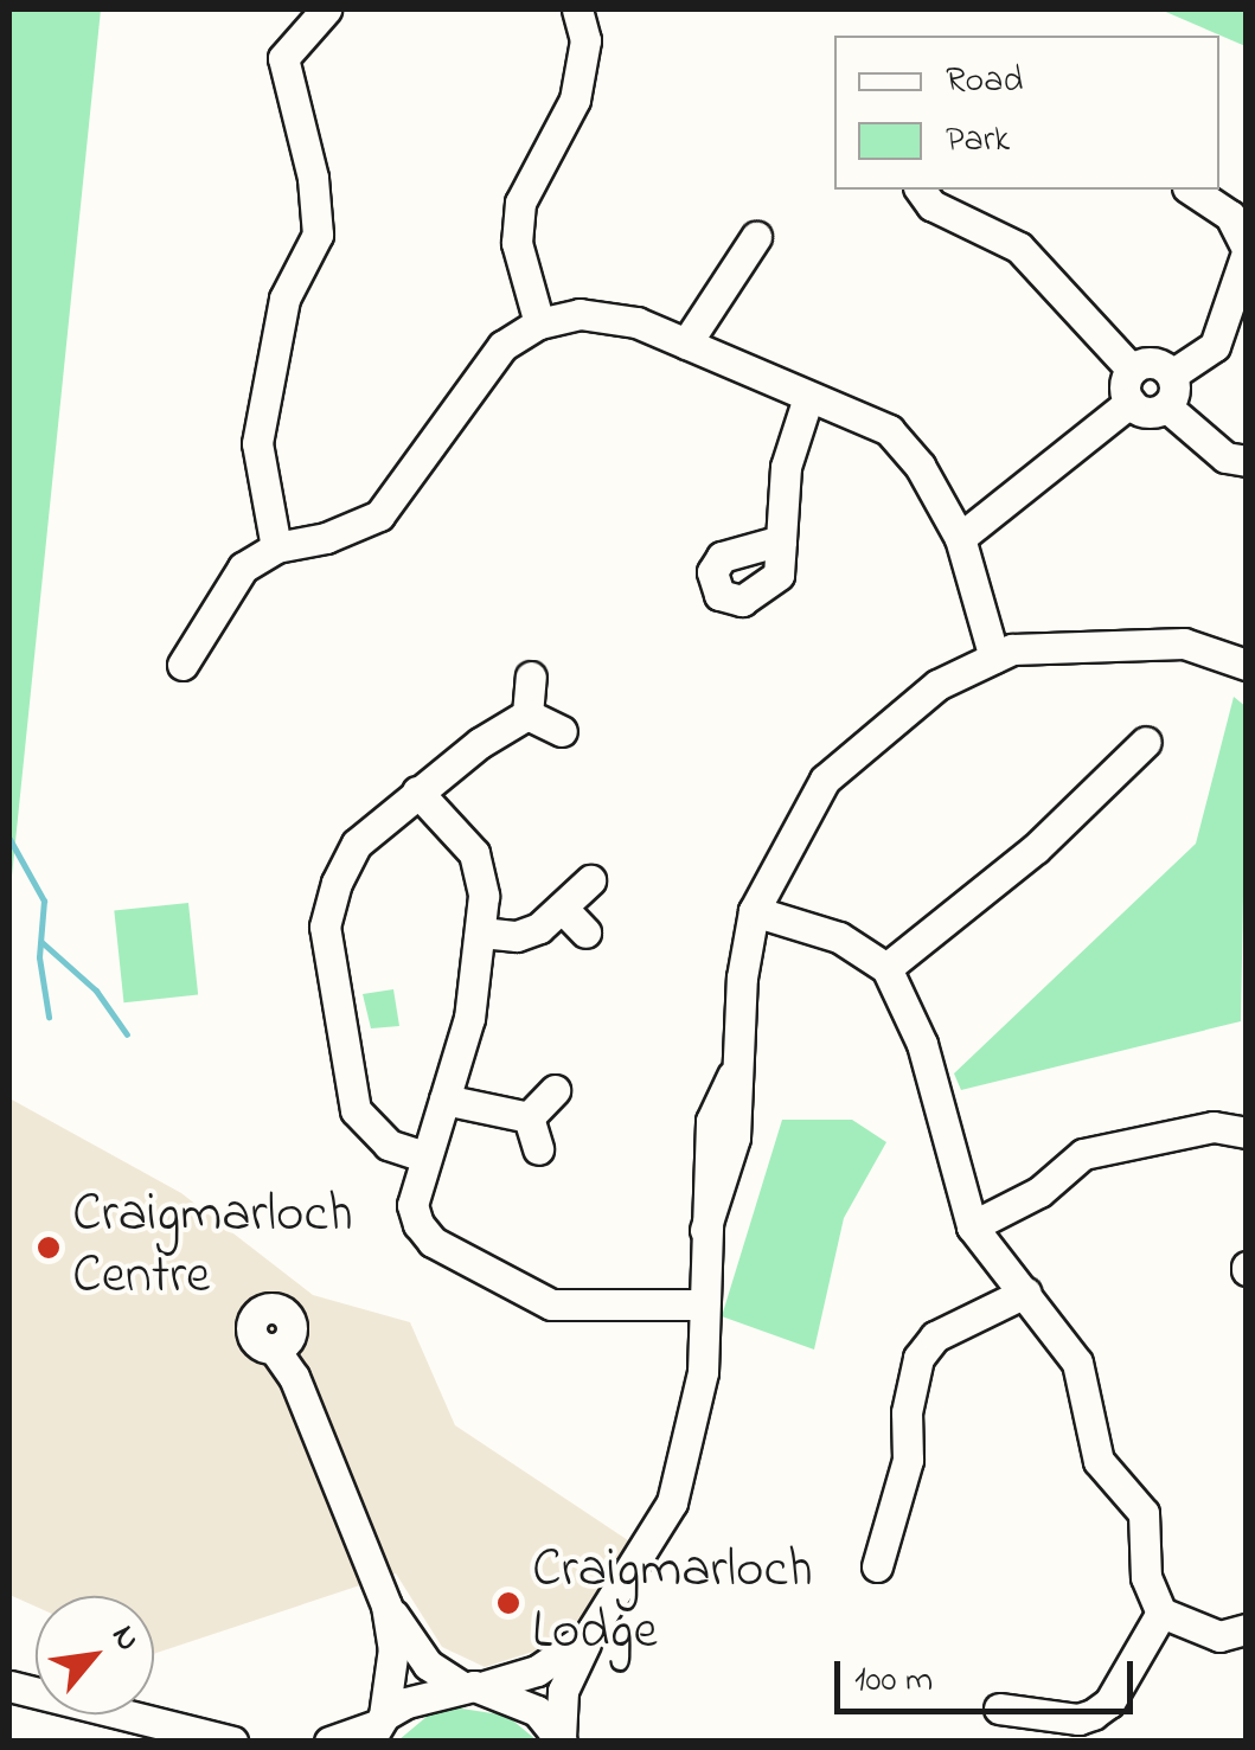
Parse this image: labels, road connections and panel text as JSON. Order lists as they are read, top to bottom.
{
  "places": ["Craigmarloch Centre", "Craigmarloch Lodge"],
  "legend": ["Road", "Park"],
  "scale_bar": "100 m",
  "north": "top right"
}
